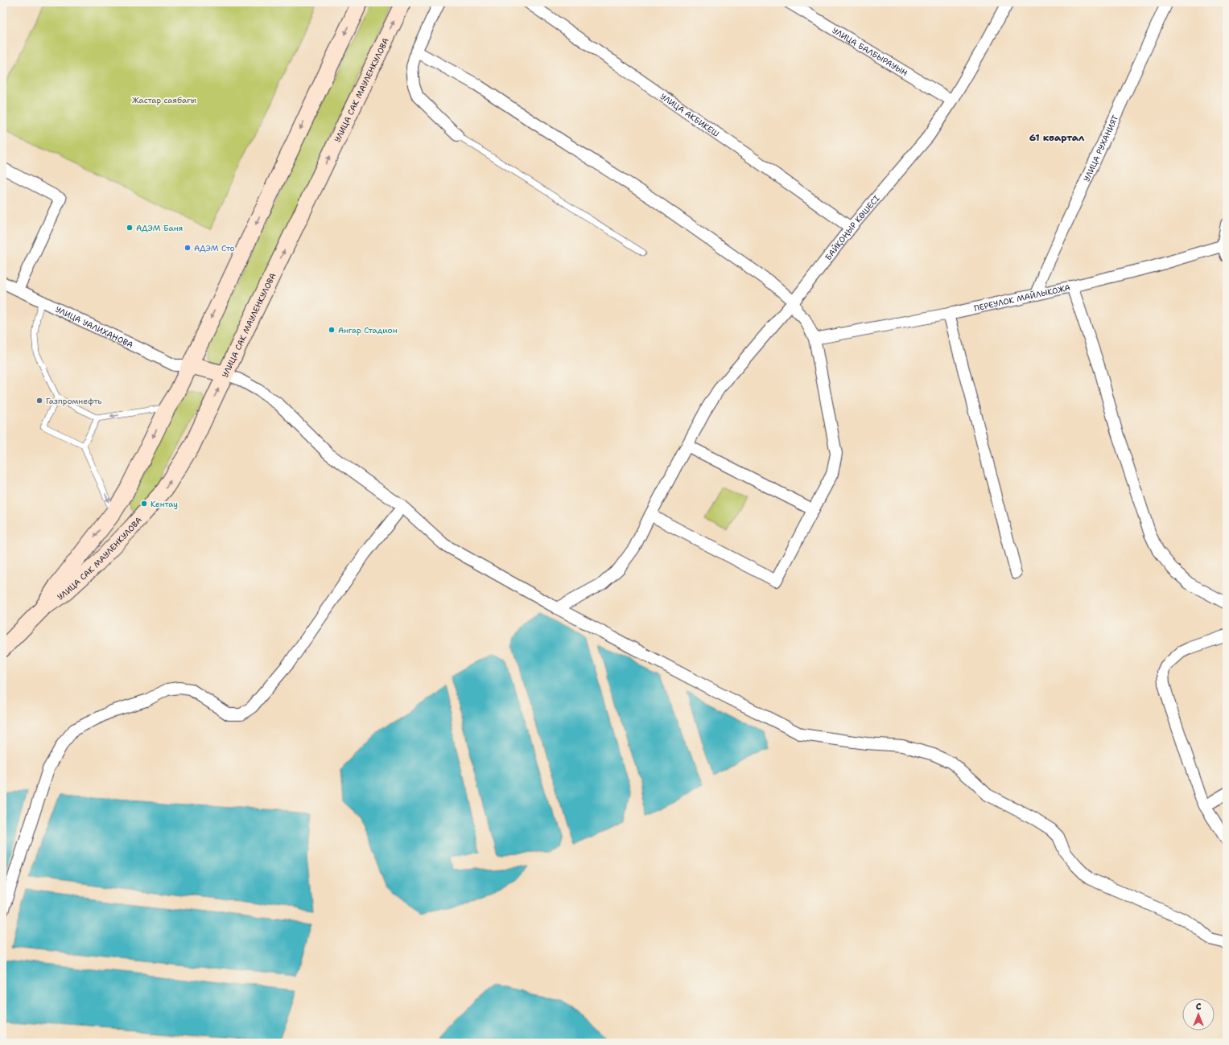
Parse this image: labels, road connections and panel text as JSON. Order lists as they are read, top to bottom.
{
  "streets": {
    "main road": ["УЛИЦА САК МАУЛЕНКУЛОВА"],
    "street": [
      "УЛИЦА БАЛБЫРАУЫН",
      "УЛИЦА АКБИКЕШ",
      "УЛИЦА РУХАНИЯТ",
      "БАЙҚОҢЫР КӨШЕСІ",
      "ПЕРЕУЛОК МАЙЛЫКОЖА",
      "УЛИЦА УАЛИХАНОВА"
    ]
  },
  "crossings": [
    ["УЛИЦА БАЛБЫРАУЫН", "БАЙҚОҢЫР КӨШЕСІ"],
    ["УЛИЦА САК МАУЛЕНКУЛОВА", "УЛИЦА УАЛИХАНОВА"],
    ["УЛИЦА АКБИКЕШ", "БАЙҚОҢЫР КӨШЕСІ"],
    ["УЛИЦА РУХАНИЯТ", "ПЕРЕУЛОК МАЙЛЫКОЖА"]
  ],
  "districts": ["61 квартал"],
  "parks": ["Жастар саябағы"],
  "places": [
    "АДЭМ Баня",
    "АДЭМ Сто",
    "Ангар Стадион",
    "Газпромнефть",
    "Кентау"
  ],
  "north": "top"
}
